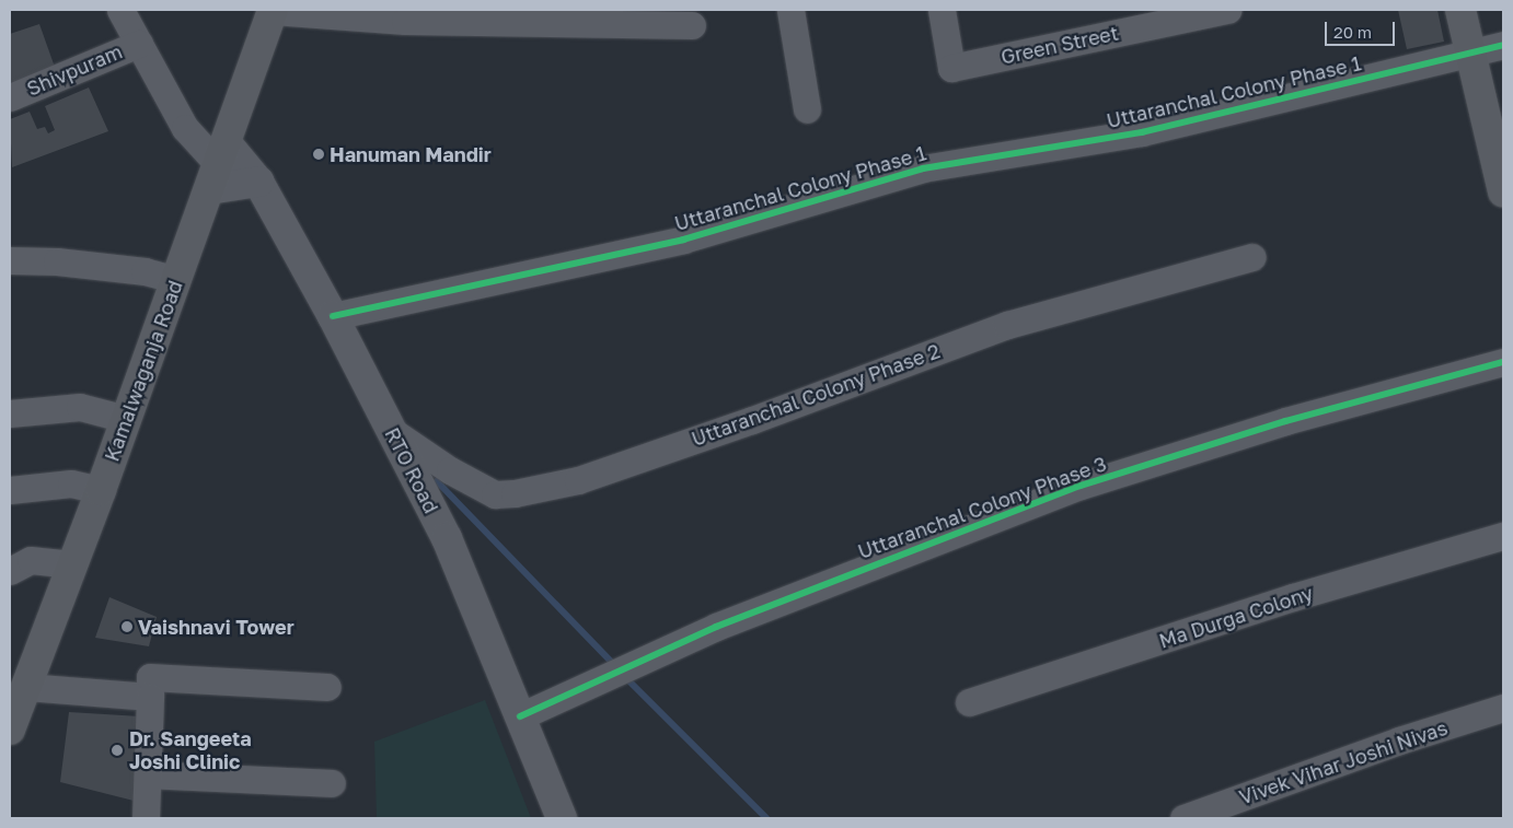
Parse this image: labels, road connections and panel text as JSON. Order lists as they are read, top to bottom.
{
  "streets": {
    "main road": ["Kamalwaganja Road"],
    "street": [
      "Green Street",
      "Shivpuram",
      "Uttaranchal Colony Phase 1",
      "Uttaranchal Colony Phase 2",
      "RTO Road",
      "Uttaranchal Colony Phase 3",
      "Ma Durga Colony",
      "Vivek Vihar Joshi Nivas"
    ]
  },
  "crossings": [
    ["Uttaranchal Colony Phase 1", "RTO Road"],
    ["Kamalwaganja Road", "RTO Road"],
    ["Uttaranchal Colony Phase 2", "RTO Road"],
    ["RTO Road", "Uttaranchal Colony Phase 3"]
  ],
  "places": ["Hanuman Mandir", "Vaishnavi Tower", "Dr. Sangeeta Joshi Clinic"],
  "scale_bar": "20 m"
}
